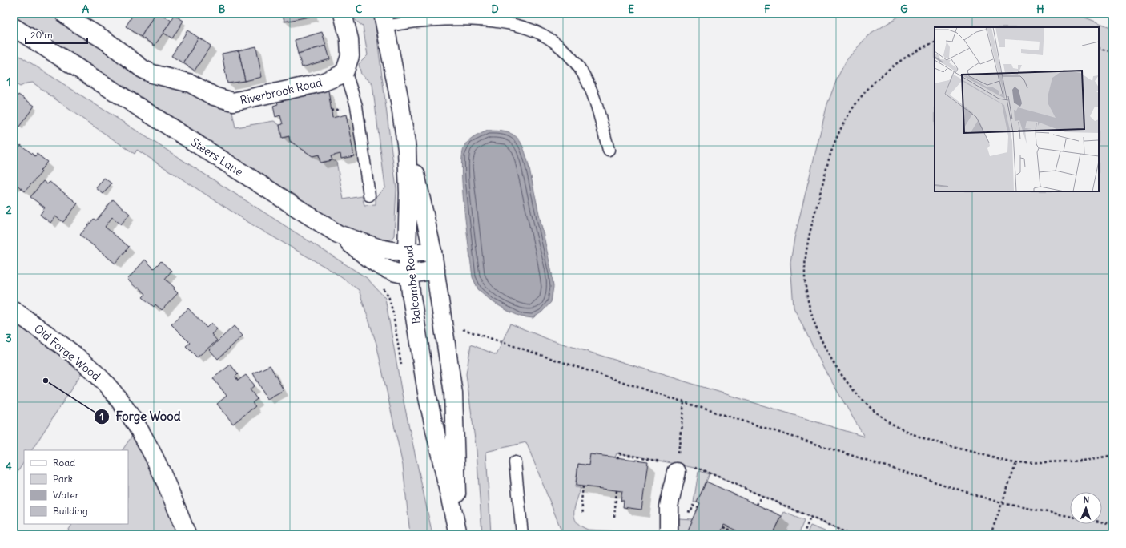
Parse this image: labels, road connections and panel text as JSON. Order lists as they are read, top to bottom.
{
  "streets": {
    "street": [
      "Riverbrook Road",
      "Steers Lane",
      "Balcombe Road",
      "Old Forge Wood"
    ]
  },
  "crossings": [
    ["Steers Lane", "Balcombe Road"]
  ],
  "places": ["Forge Wood"],
  "legend": [
    "Road",
    "Park",
    "Water",
    "Building"
  ],
  "scale_bar": "20 m",
  "north": "top",
  "grid": {
    "columns": [
      "A",
      "B",
      "C",
      "D",
      "E",
      "F",
      "G",
      "H"
    ],
    "rows": [
      "1",
      "2",
      "3",
      "4"
    ]
  }
}
